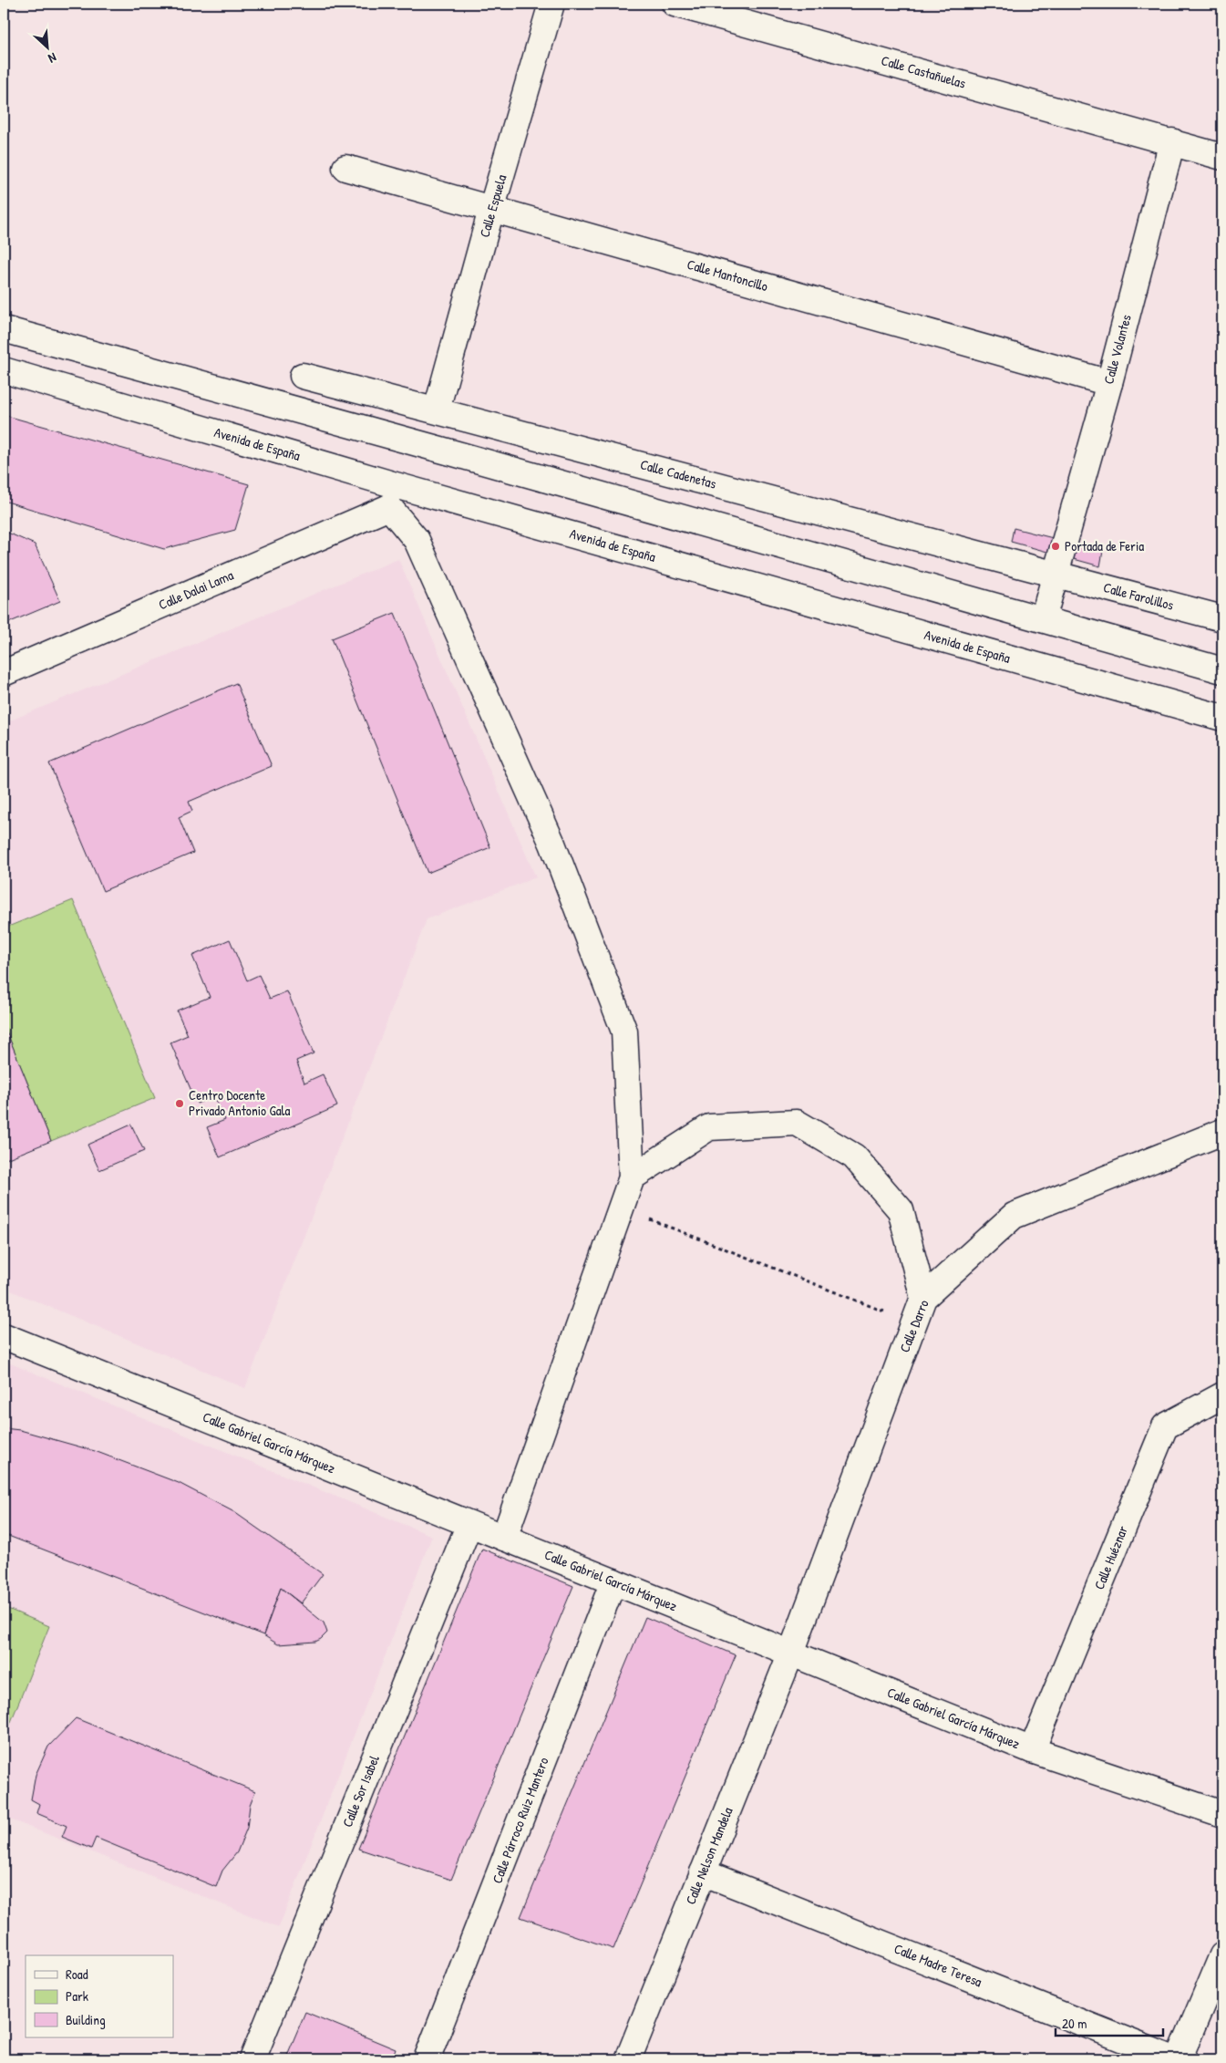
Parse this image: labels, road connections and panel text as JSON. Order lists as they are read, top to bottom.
{
  "streets": {
    "street": [
      "Calle Castañuelas",
      "Calle Espuela",
      "Calle Mantoncillo",
      "Calle Volantes",
      "Avenida de España",
      "Calle Cadenetas",
      "Calle Dalai Lama",
      "Calle Farolillos",
      "Calle Darro",
      "Calle Gabriel García Márquez",
      "Calle Huéznar",
      "Calle Sor Isabel",
      "Calle Párroco Ruiz Mantero",
      "Calle Nelson Mandela",
      "Calle Madre Teresa"
    ]
  },
  "crossings": [
    ["Calle Castañuelas", "Calle Volantes"],
    ["Calle Espuela", "Calle Mantoncillo"],
    ["Calle Espuela", "Calle Cadenetas"],
    ["Calle Mantoncillo", "Calle Volantes"],
    ["Calle Volantes", "Calle Cadenetas"],
    ["Calle Volantes", "Calle Farolillos"],
    ["Avenida de España", "Calle Dalai Lama"],
    ["Calle Cadenetas", "Calle Farolillos"],
    ["Calle Darro", "Calle Gabriel García Márquez"],
    ["Calle Darro", "Calle Nelson Mandela"],
    ["Calle Gabriel García Márquez", "Calle Huéznar"],
    ["Calle Gabriel García Márquez", "Calle Sor Isabel"],
    ["Calle Gabriel García Márquez", "Calle Párroco Ruiz Mantero"],
    ["Calle Gabriel García Márquez", "Calle Nelson Mandela"],
    ["Calle Nelson Mandela", "Calle Madre Teresa"]
  ],
  "places": ["Portada de Feria", "Centro Docente Privado Antonio Gala"],
  "legend": ["Road", "Park", "Building"],
  "scale_bar": "20 m",
  "north": "bottom right"
}
